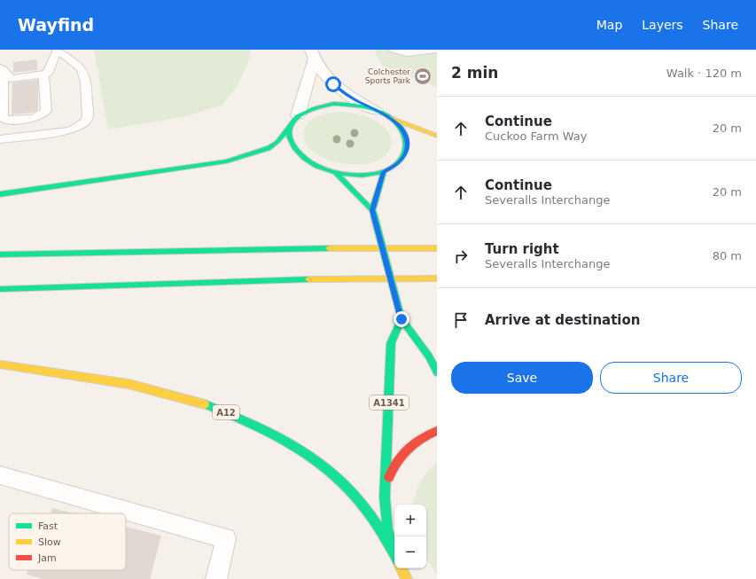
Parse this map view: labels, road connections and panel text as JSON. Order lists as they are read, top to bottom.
{
  "streets": {
    "main road": ["A1341", "A12"]
  },
  "places": {
    "sports": ["Colchester Sports Park"]
  },
  "legend": ["Fast", "Slow", "Jam"],
  "page": {
    "header": "Wayfind",
    "nav": ["Map", "Layers", "Share"],
    "heading": ["2 min", "Walk · 120 m"],
    "list": [
      ["Continue", "Cuckoo Farm Way", "20 m"],
      ["Continue", "Severalls Interchange", "20 m"],
      ["Turn right", "Severalls Interchange", "80 m"],
      "Arrive at destination"
    ],
    "buttons": ["Save", "Share"],
    "map_buttons": ["+", "−"]
  }
}
